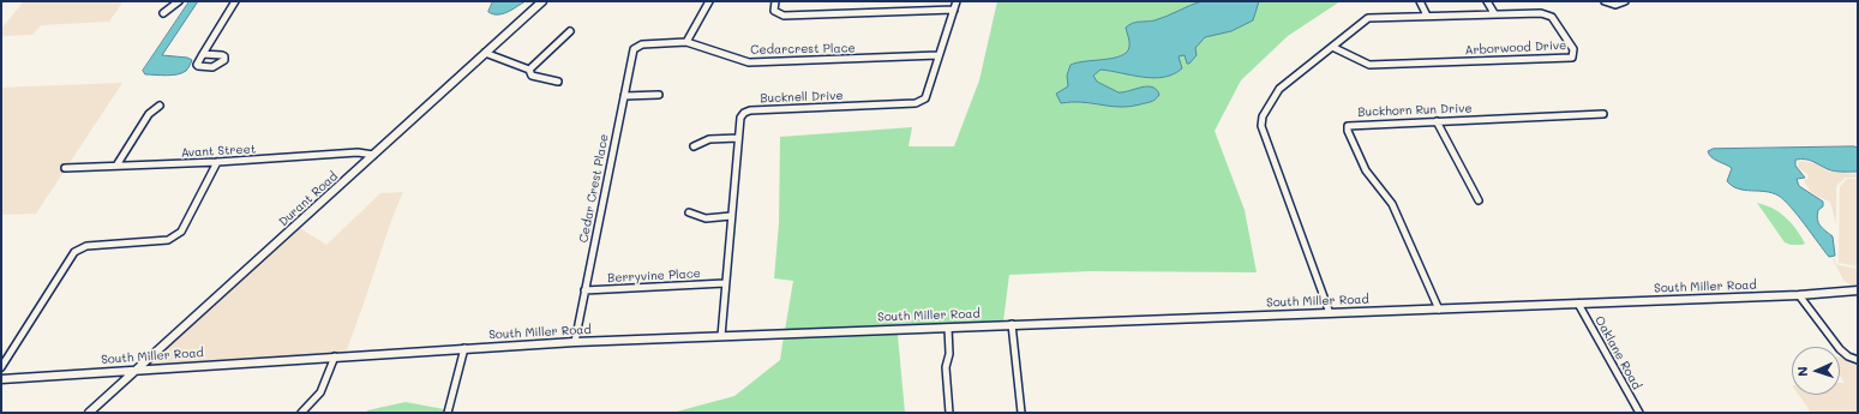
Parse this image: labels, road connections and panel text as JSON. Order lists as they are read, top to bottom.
{
  "streets": {
    "street": [
      "Arborwood Drive",
      "Cedarcrest Place",
      "Bucknell Drive",
      "Buckhorn Run Drive",
      "Avant Street",
      "Cedar Crest Place",
      "Durant Road",
      "Berryvine Place",
      "South Miller Road",
      "Oaklane Road"
    ]
  },
  "crossings": [
    ["Arborwood Drive", "South Miller Road"],
    ["Cedarcrest Place", "Bucknell Drive"],
    ["Cedarcrest Place", "Cedar Crest Place"],
    ["Bucknell Drive", "Berryvine Place"],
    ["Bucknell Drive", "South Miller Road"],
    ["Buckhorn Run Drive", "South Miller Road"],
    ["Avant Street", "Durant Road"],
    ["Cedar Crest Place", "Berryvine Place"],
    ["Cedar Crest Place", "South Miller Road"],
    ["Durant Road", "South Miller Road"],
    ["South Miller Road", "Oaklane Road"]
  ],
  "north": "left"
}
